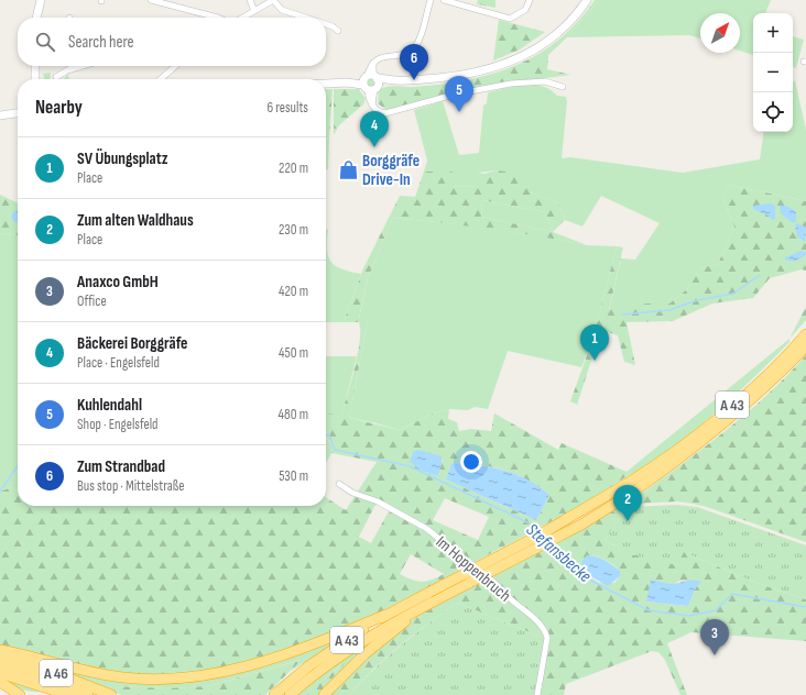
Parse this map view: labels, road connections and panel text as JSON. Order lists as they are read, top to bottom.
{
  "streets": {
    "highway": ["A 43", "A 46"],
    "street": ["Im Hoppenbruch"]
  },
  "water": ["Stefansbecke"],
  "places": {
    "shop": ["Borggräfe Drive-In"]
  },
  "north": "top right",
  "page": {
    "map_buttons": ["+", "−"],
    "search": "Search here",
    "pins": [
      "6",
      "5",
      "4",
      "1",
      "2",
      "3"
    ],
    "heading": ["Nearby", "6 results"],
    "list": [
      {
        "mark": "1",
        "name": "SV Übungsplatz",
        "note": "Place",
        "value": "220 m"
      },
      {
        "mark": "2",
        "name": "Zum alten Waldhaus",
        "note": "Place",
        "value": "230 m"
      },
      {
        "mark": "3",
        "name": "Anaxco GmbH",
        "note": "Office",
        "value": "420 m"
      },
      {
        "mark": "4",
        "name": "Bäckerei Borggräfe",
        "note": "Place · Engelsfeld",
        "value": "450 m"
      },
      {
        "mark": "5",
        "name": "Kuhlendahl",
        "note": "Shop · Engelsfeld",
        "value": "480 m"
      },
      {
        "mark": "6",
        "name": "Zum Strandbad",
        "note": "Bus stop · Mittelstraße",
        "value": "530 m"
      }
    ]
  }
}
